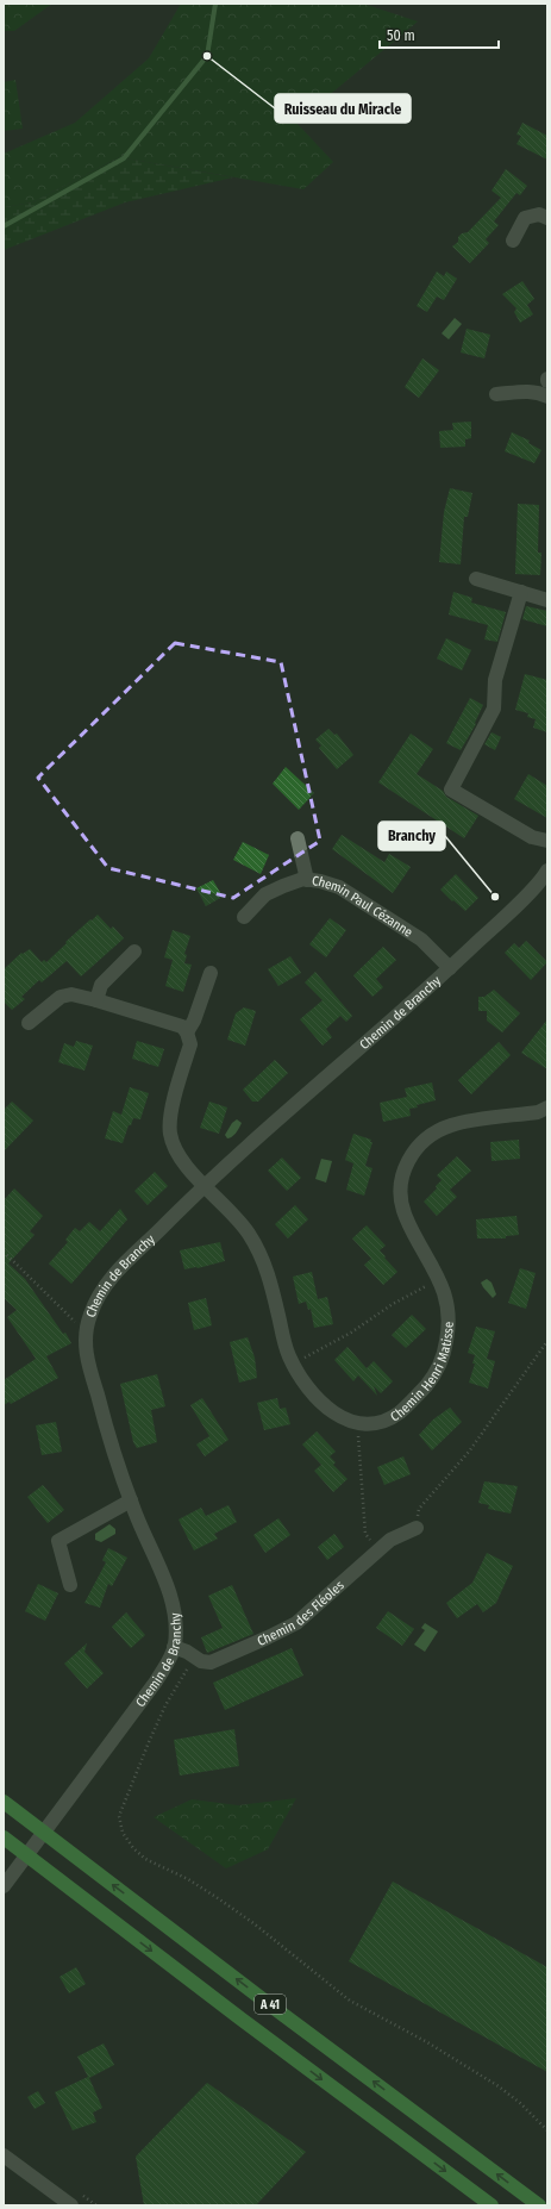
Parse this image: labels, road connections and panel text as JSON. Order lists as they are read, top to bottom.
{
  "streets": {
    "highway": ["A 41"],
    "street": [
      "Chemin Paul Cézanne",
      "Chemin de Branchy",
      "Chemin Henri Matisse",
      "Chemin des Fléoles"
    ]
  },
  "crossings": [
    ["Chemin Paul Cézanne", "Chemin de Branchy"],
    ["Chemin de Branchy", "Chemin Henri Matisse"],
    ["Chemin de Branchy", "Chemin des Fléoles"]
  ],
  "places": ["Ruisseau du Miracle", "Branchy"],
  "scale_bar": "50 m"
}
